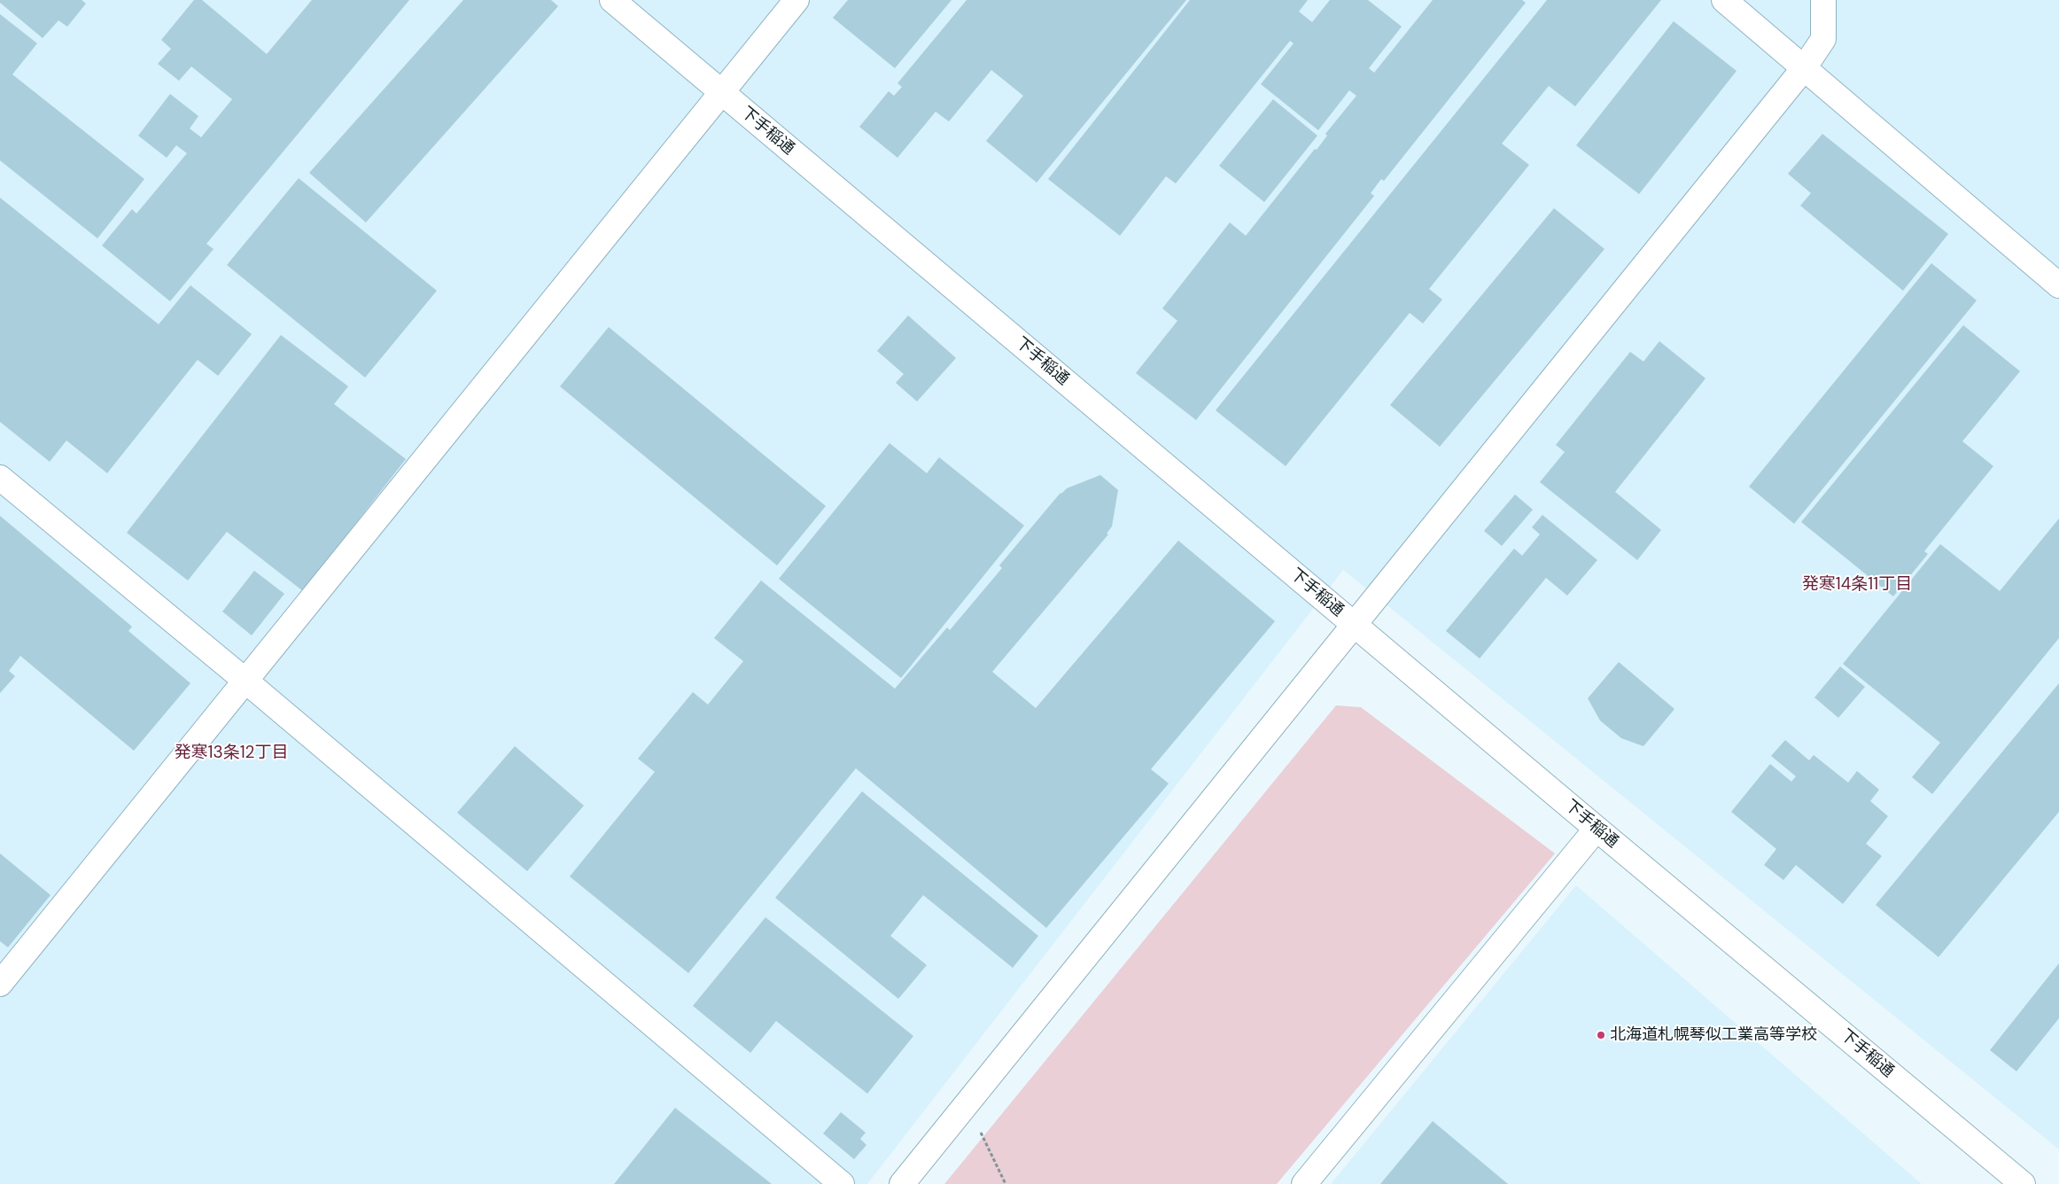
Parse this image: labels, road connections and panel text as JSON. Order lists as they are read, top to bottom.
{
  "streets": {
    "street": ["下手稲通"]
  },
  "districts": ["発寒14条11丁目", "発寒13条12丁目"],
  "places": ["北海道札幌琴似工業高等学校"]
}
